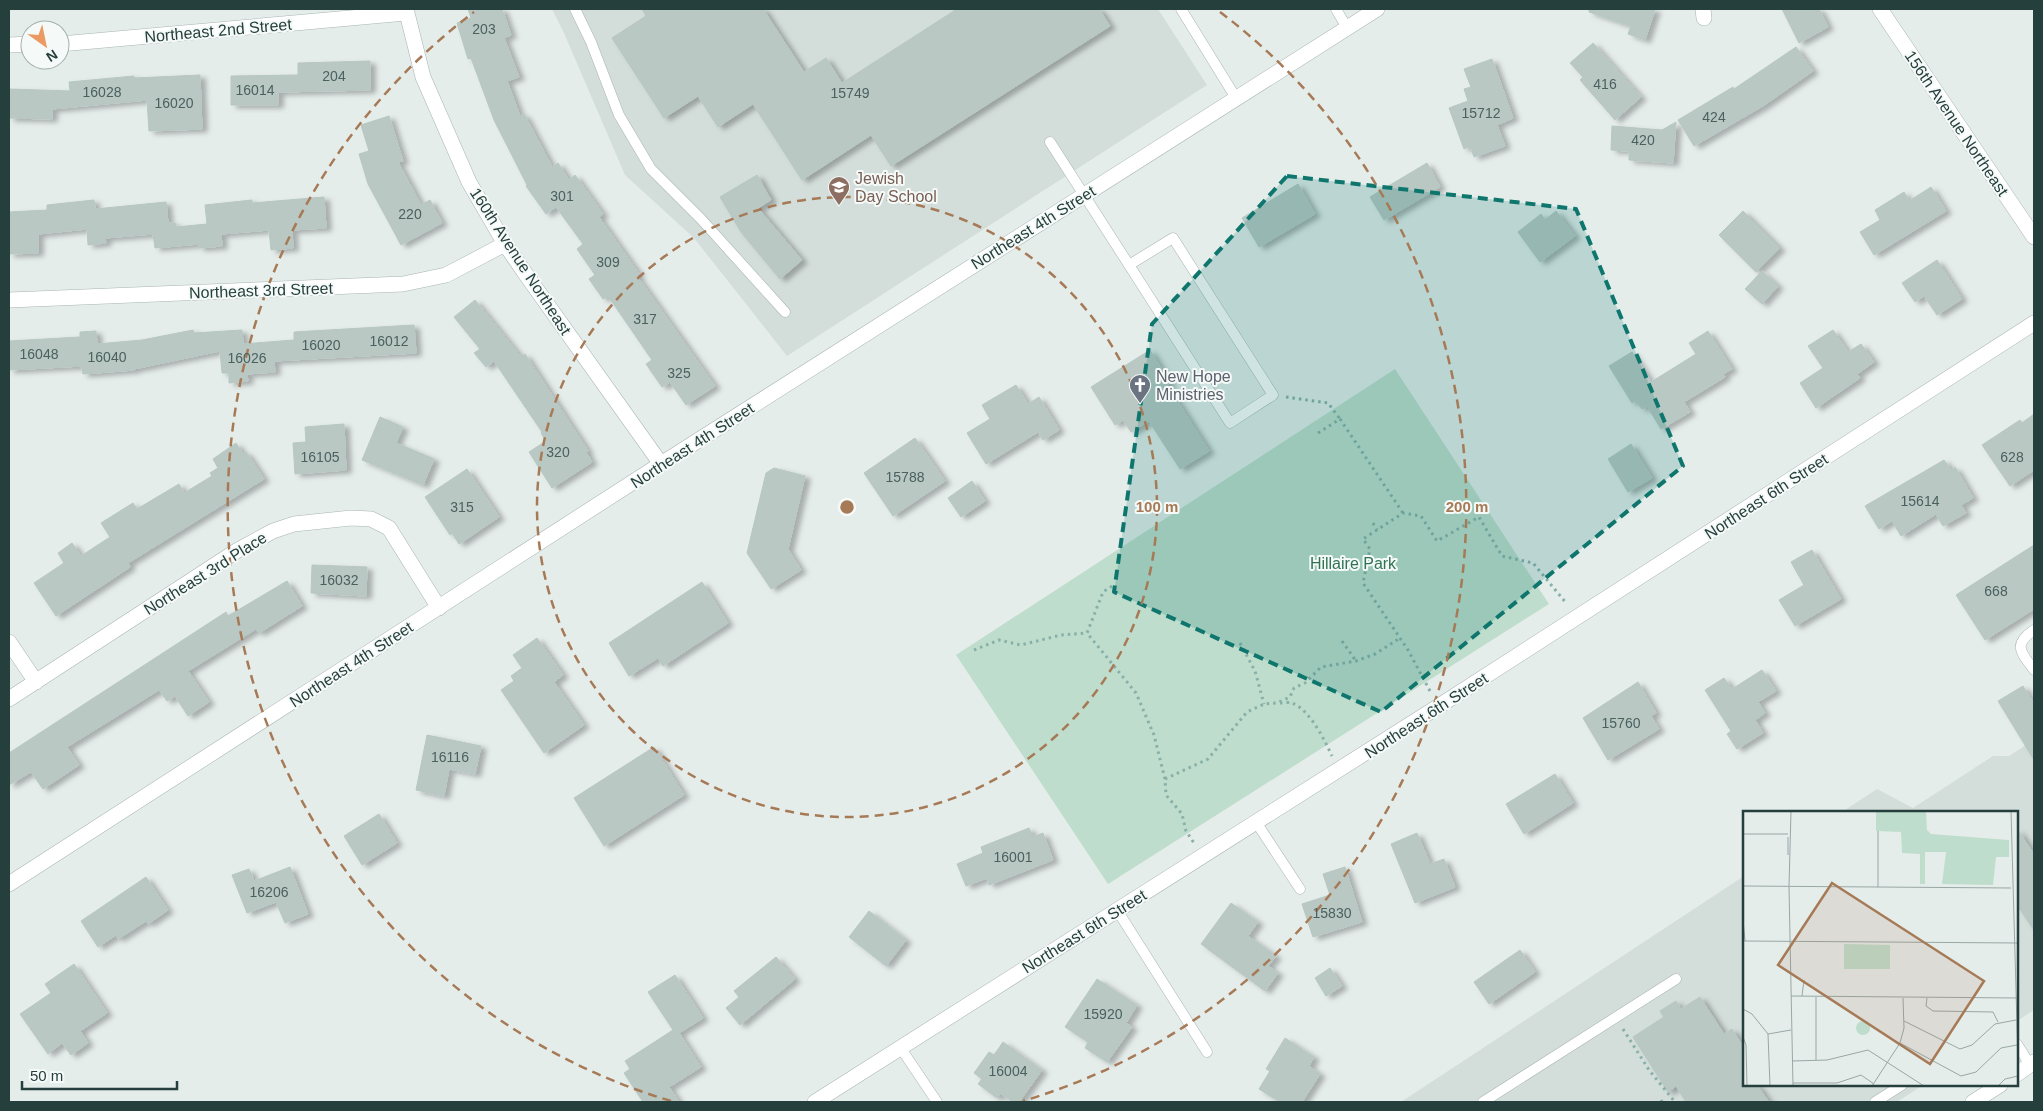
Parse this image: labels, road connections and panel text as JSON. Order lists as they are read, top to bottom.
{
  "streets": {
    "street": [
      "Northeast 2nd Street",
      "156th Avenue Northeast",
      "Northeast 4th Street",
      "160th Avenue Northeast",
      "Northeast 3rd Street",
      "Northeast 6th Street",
      "Northeast 3rd Place"
    ]
  },
  "crossings": [
    ["Northeast 2nd Street", "160th Avenue Northeast"],
    ["Northeast 4th Street", "160th Avenue Northeast"],
    ["Northeast 4th Street", "Northeast 3rd Place"],
    ["160th Avenue Northeast", "Northeast 3rd Street"]
  ],
  "parks": ["Hillaire Park"],
  "places": {
    "school or university": ["Jewish Day School"],
    "church": ["New Hope Ministries"]
  },
  "house_numbers": [
    "203",
    "204",
    "416",
    "16014",
    "16028",
    "15749",
    "16020",
    "15712",
    "424",
    "420",
    "301",
    "220",
    "309",
    "317",
    "16012",
    "16020",
    "16048",
    "16040",
    "16026",
    "325",
    "320",
    "16105",
    "628",
    "15788",
    "15614",
    "315",
    "16032",
    "668",
    "15760",
    "16116",
    "16001",
    "16206",
    "15830",
    "15920",
    "16004"
  ],
  "scale_bar": "50 m",
  "north": "bottom right",
  "rings": ["100 m", "200 m"]
}
